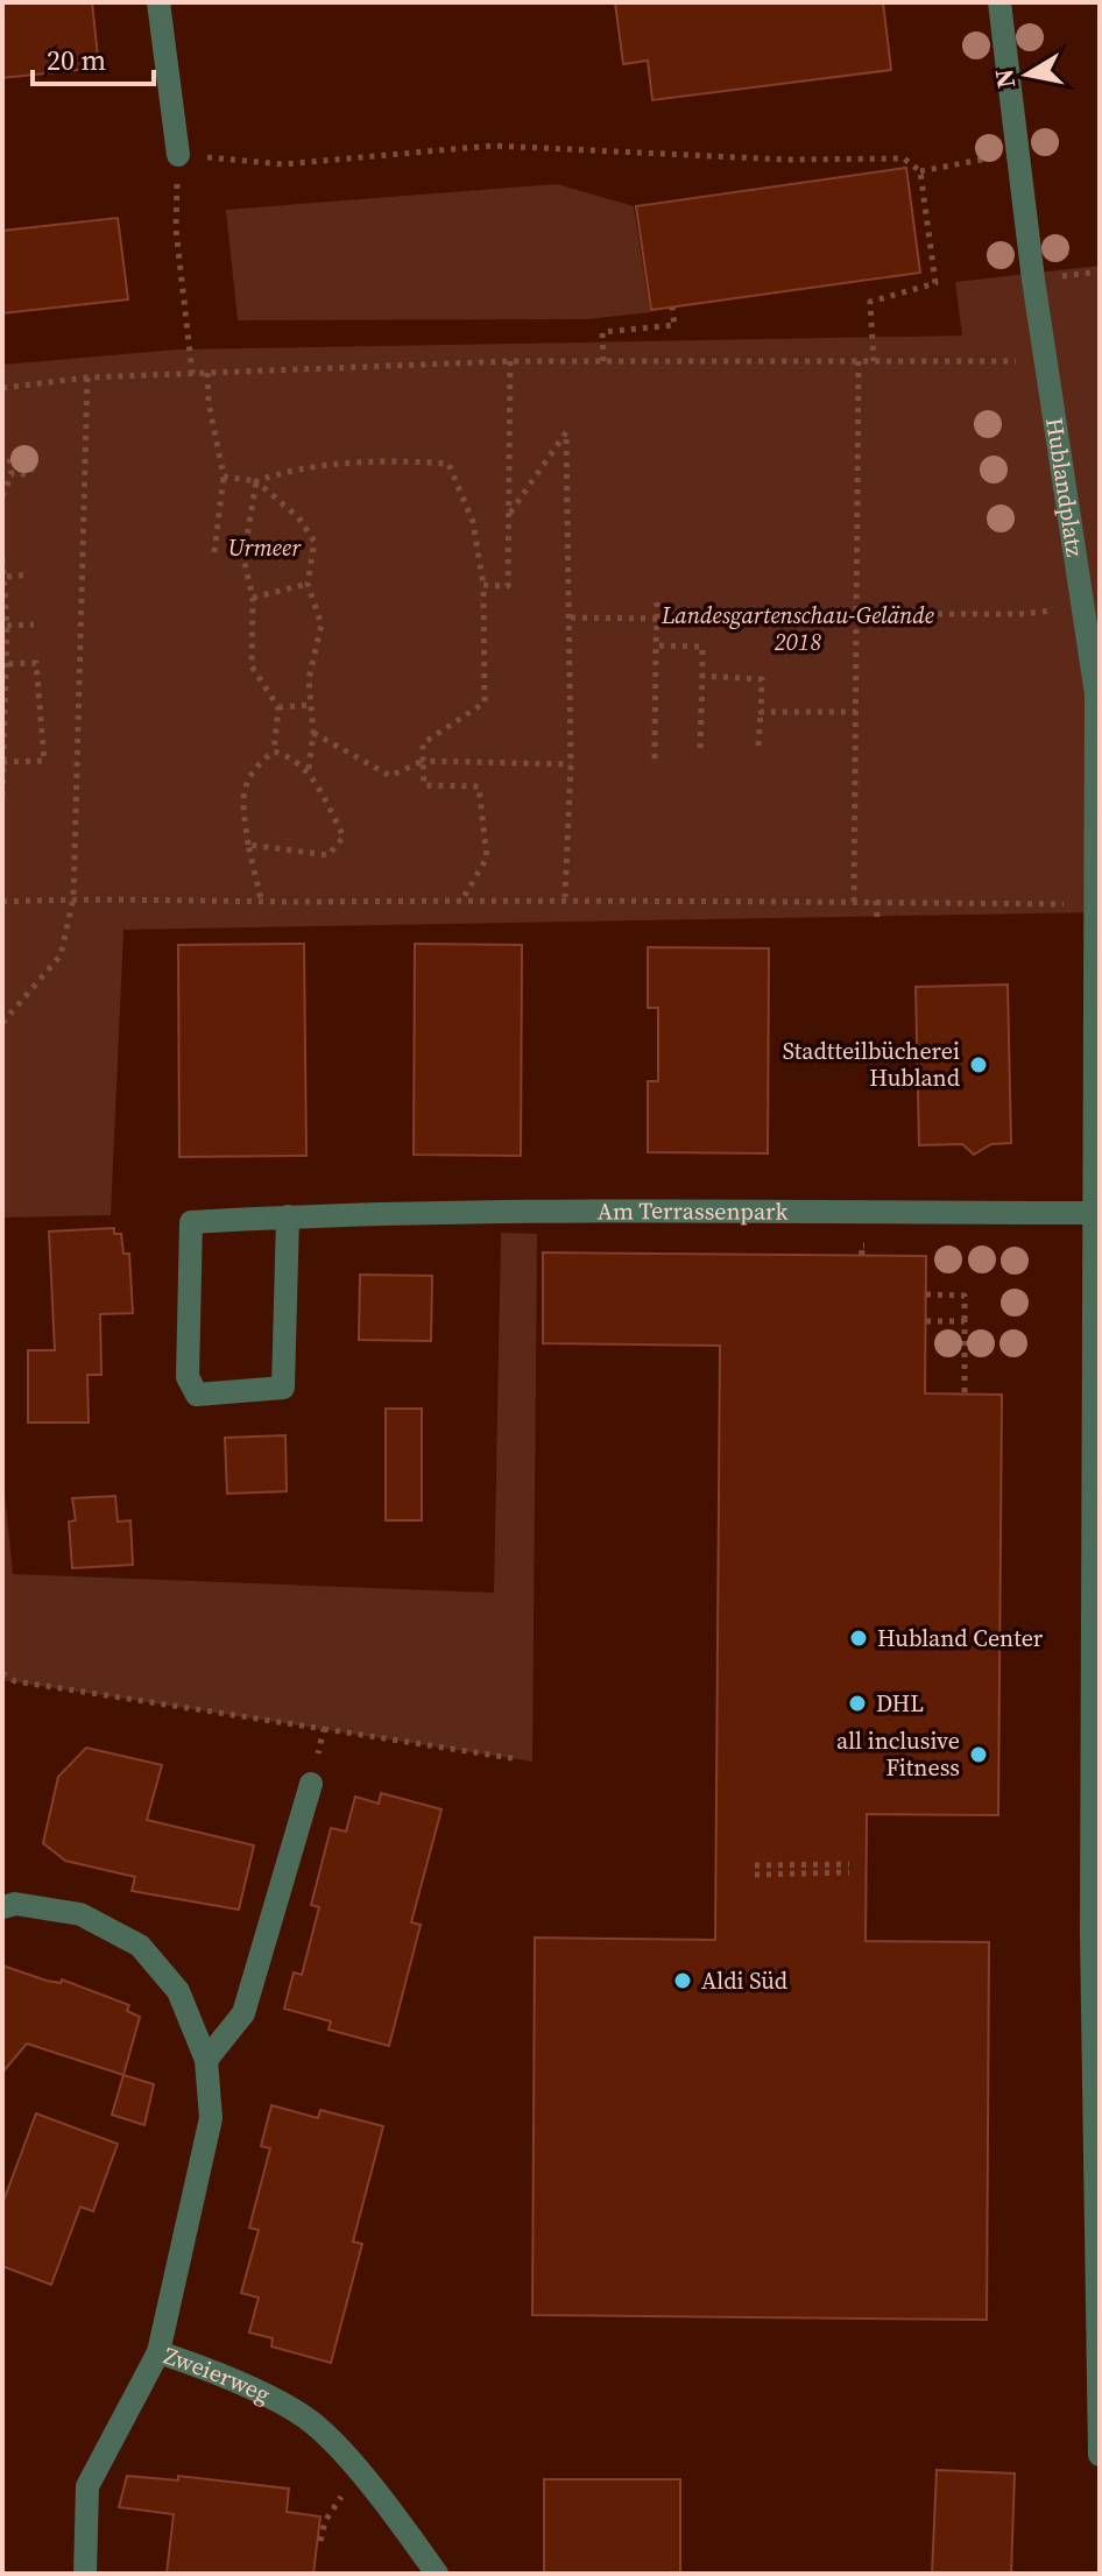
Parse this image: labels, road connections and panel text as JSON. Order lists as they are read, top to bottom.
{
  "streets": {
    "street": ["Hublandplatz", "Am Terrassenpark", "Zweierweg"]
  },
  "crossings": [
    ["Hublandplatz", "Am Terrassenpark"]
  ],
  "parks": ["Urmeer", "Landesgartenschau-Gelände 2018"],
  "places": [
    "Stadtteilbücherei Hubland",
    "Hubland Center",
    "DHL",
    "all inclusive Fitness",
    "Aldi Süd"
  ],
  "scale_bar": "20 m",
  "north": "left"
}
